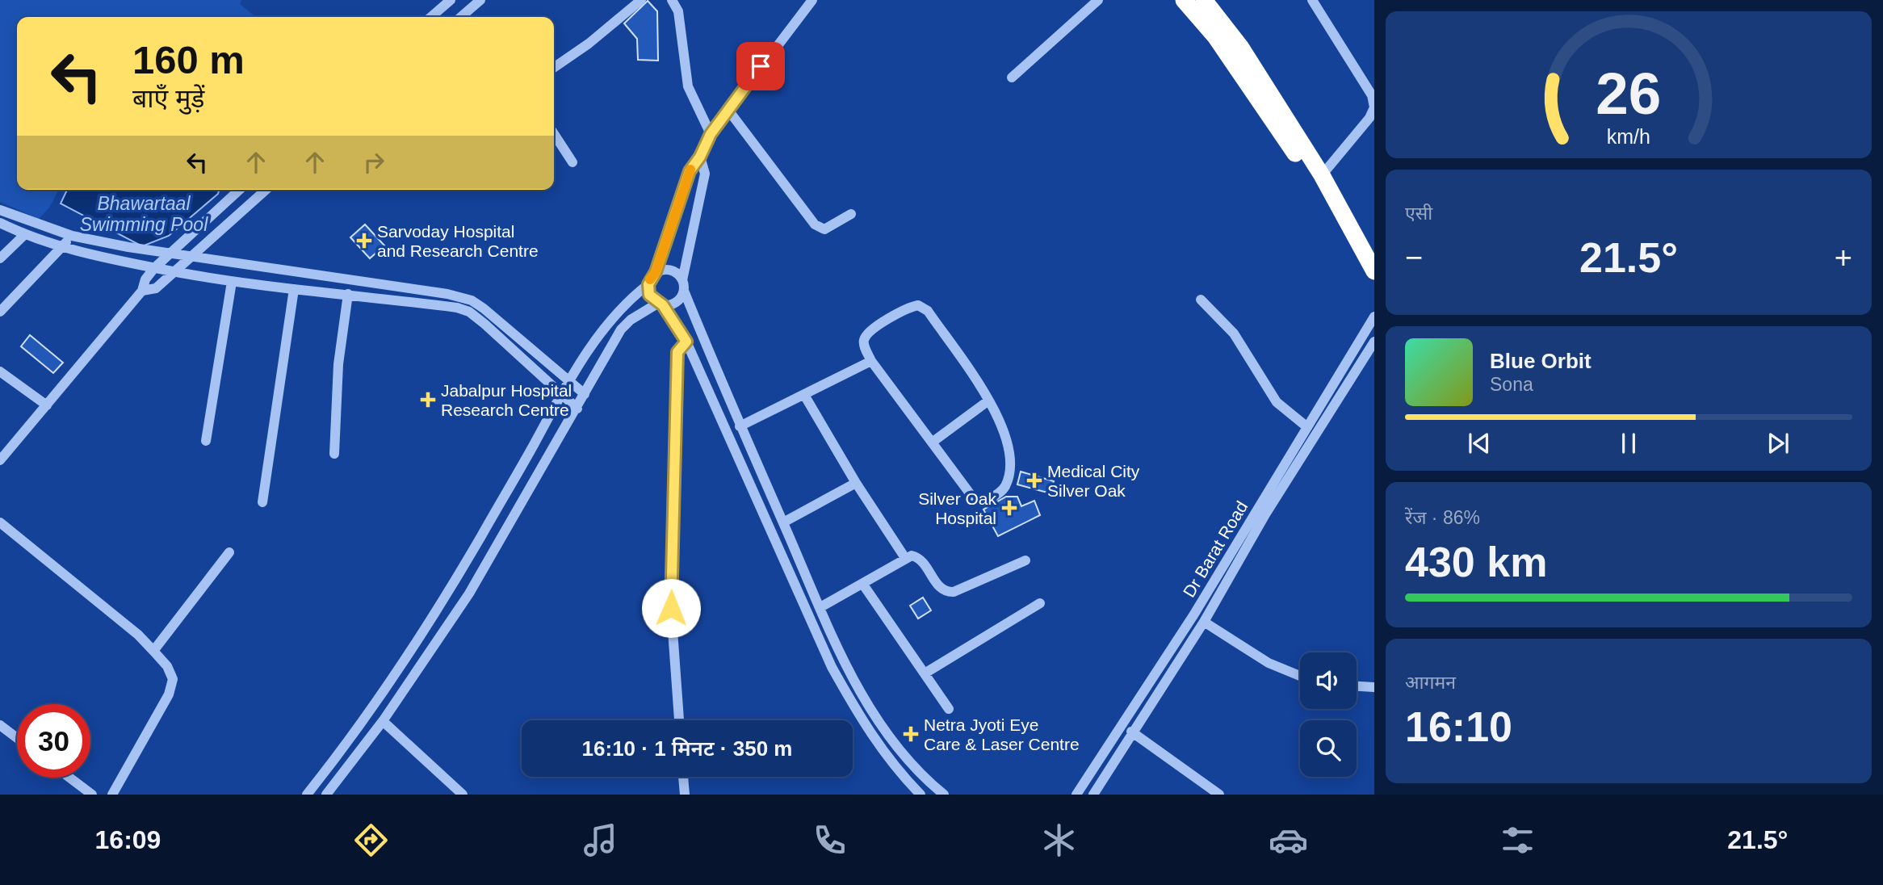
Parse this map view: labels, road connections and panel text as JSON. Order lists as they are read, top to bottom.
{
  "streets": {
    "street": ["Dr Barat Road"]
  },
  "water": ["Bhawartaal Swimming Pool"],
  "places": {
    "health": [
      "Sarvoday Hospital and Research Centre",
      "Jabalpur Hospital Research Centre",
      "Medical City Silver Oak",
      "Silver Oak Hospital",
      "Netra Jyoti Eye Care & Laser Centre"
    ]
  },
  "page": {
    "turn": ["160 m", "बाएँ मुड़ें"],
    "tile": [
      "एसी",
      ["रेंज · 86%", "430 km"],
      ["आगमन", "16:10"]
    ],
    "heat": ["−", "21.5°", "+"],
    "song": ["Blue Orbit", "Sona"],
    "limit": "30",
    "trip": "16:10 · 1 मिनट · 350 m",
    "tabs": ["16:09", "21.5°"],
    "gauge": ["26", "km/h"]
  }
}
